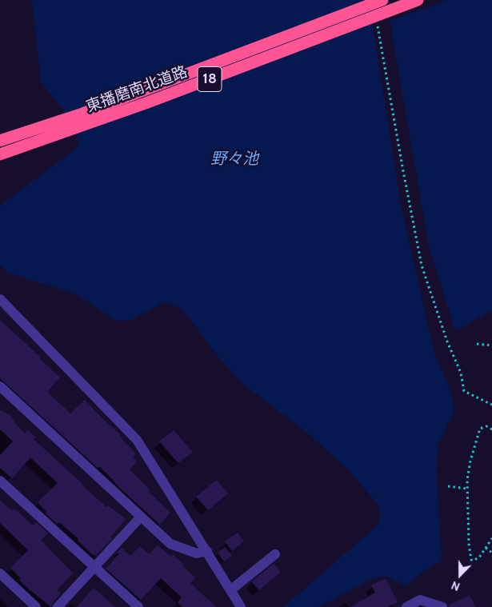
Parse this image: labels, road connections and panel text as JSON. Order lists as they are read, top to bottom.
{
  "streets": {
    "highway": ["18", "東播磨南北道路"]
  },
  "water": ["野々池"],
  "north": "bottom"
}
